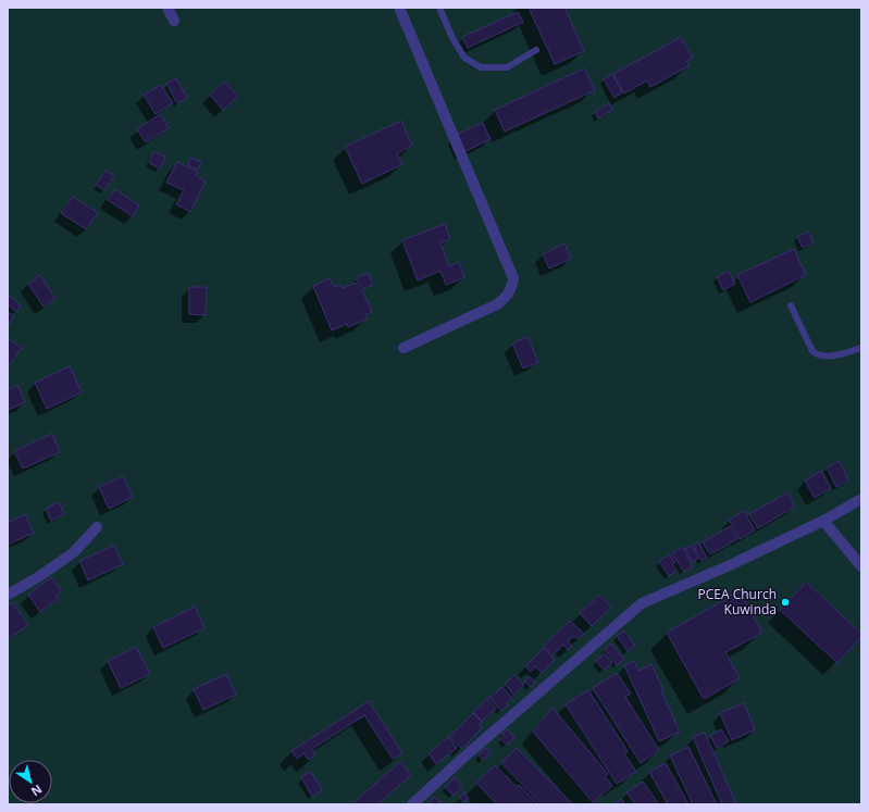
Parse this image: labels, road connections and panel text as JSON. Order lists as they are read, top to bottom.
{
  "places": ["PCEA Church Kuwinda"],
  "north": "bottom right"
}
